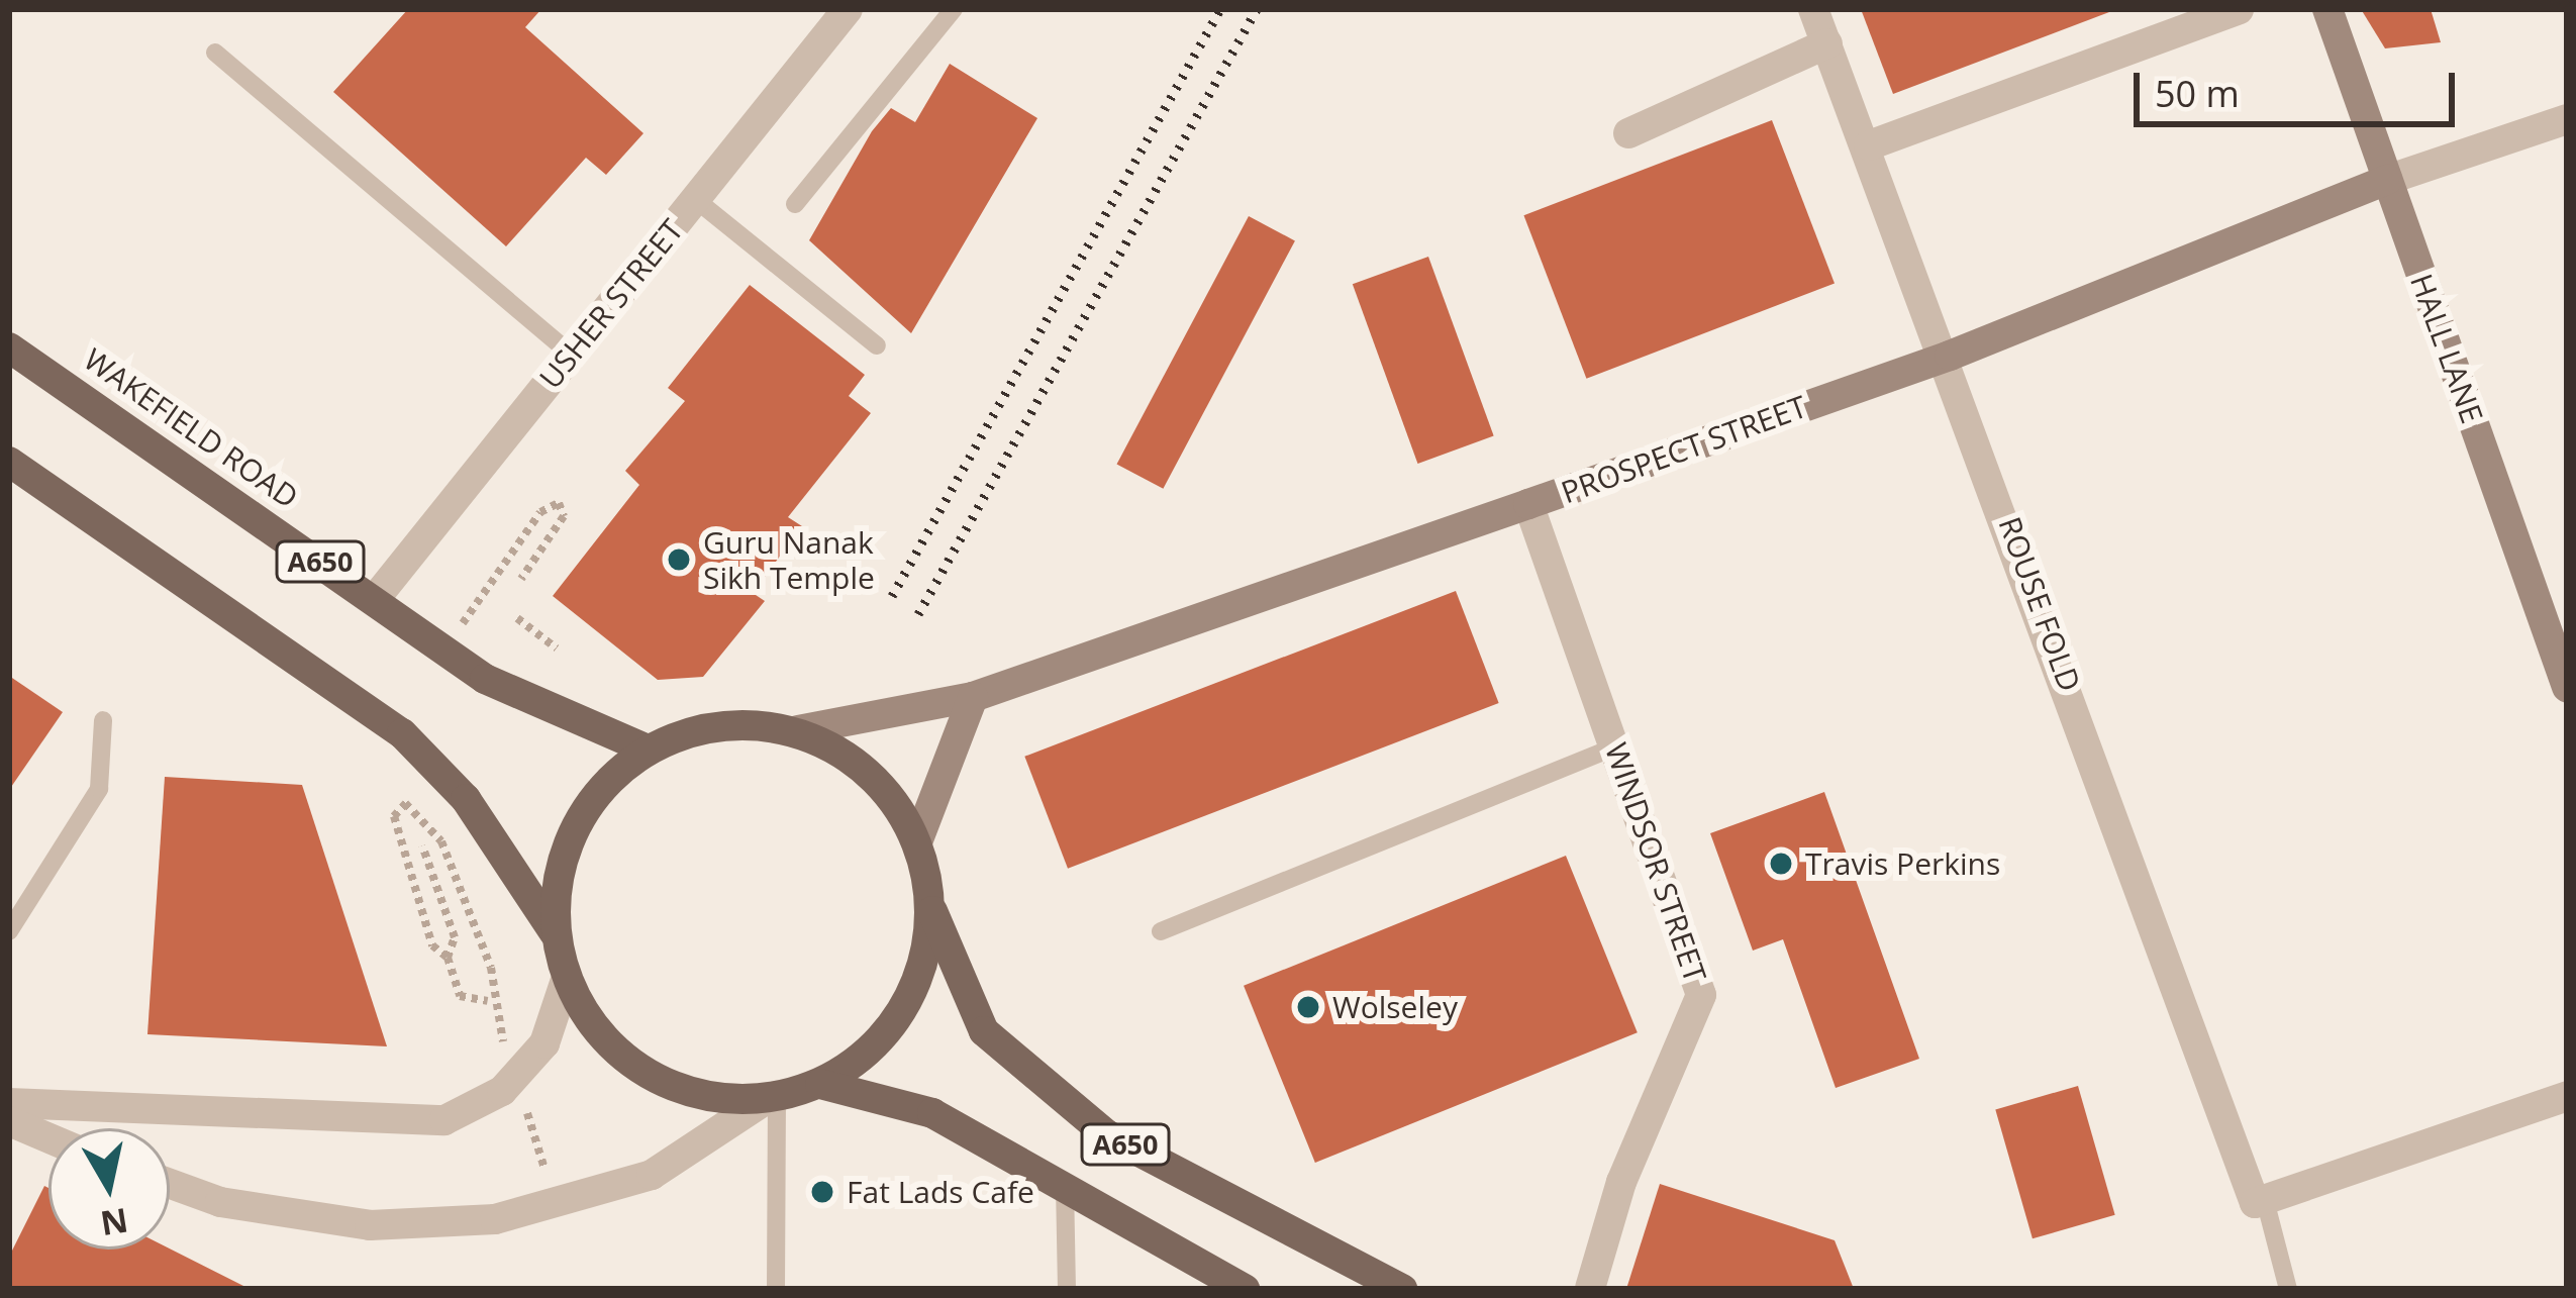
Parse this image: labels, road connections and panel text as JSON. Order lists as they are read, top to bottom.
{
  "streets": {
    "main road": ["WAKEFIELD ROAD", "A650"],
    "street": [
      "USHER STREET",
      "HALL LANE",
      "PROSPECT STREET",
      "ROUSE FOLD",
      "WINDSOR STREET"
    ]
  },
  "crossings": [
    ["USHER STREET", "WAKEFIELD ROAD"],
    ["HALL LANE", "PROSPECT STREET"],
    ["WAKEFIELD ROAD", "PROSPECT STREET"],
    ["WAKEFIELD ROAD", "A650"],
    ["PROSPECT STREET", "A650"],
    ["PROSPECT STREET", "ROUSE FOLD"],
    ["PROSPECT STREET", "WINDSOR STREET"]
  ],
  "places": [
    "Guru Nanak Sikh Temple",
    "Travis Perkins",
    "Wolseley",
    "Fat Lads Cafe"
  ],
  "scale_bar": "50 m",
  "north": "bottom"
}
